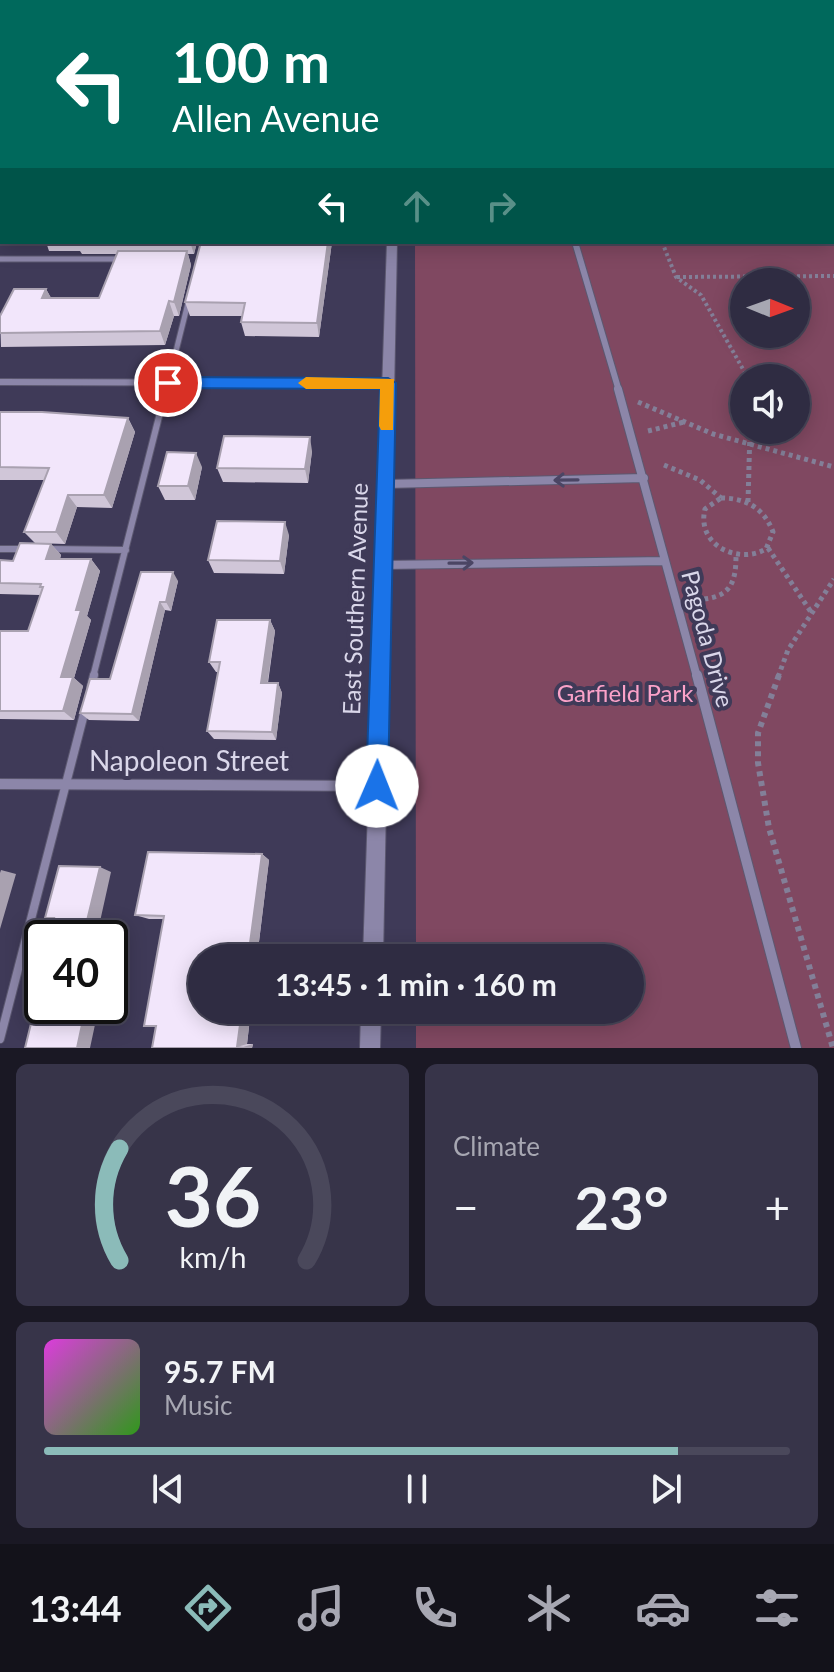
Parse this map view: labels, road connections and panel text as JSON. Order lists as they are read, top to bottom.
{
  "streets": {
    "street": ["East Southern Avenue", "Pagoda Drive", "Napoleon Street"]
  },
  "crossings": [
    ["East Southern Avenue", "Napoleon Street"]
  ],
  "parks": ["Garfield Park"],
  "north": "right",
  "page": {
    "turn": ["100 m", "Allen Avenue"],
    "limit": "40",
    "trip": "13:45 · 1 min · 160 m",
    "tile": "Climate",
    "heat": ["−", "23°", "+"],
    "song": ["95.7 FM", "Music"],
    "tabs": "13:44",
    "gauge": ["36", "km/h"]
  }
}
